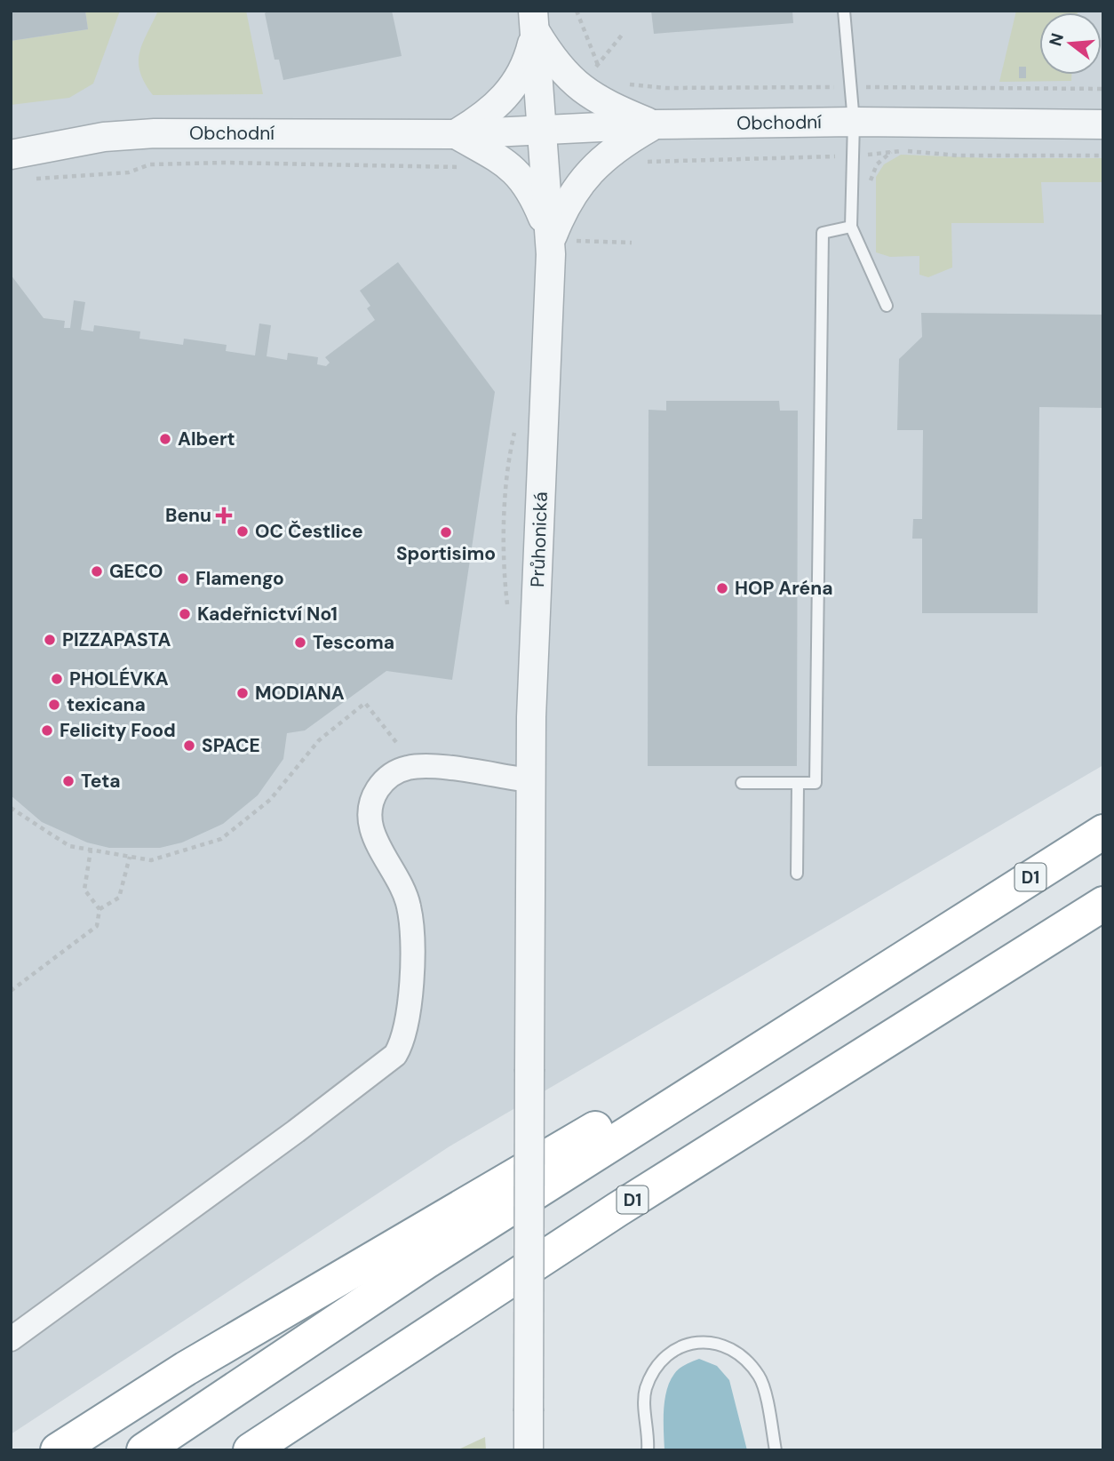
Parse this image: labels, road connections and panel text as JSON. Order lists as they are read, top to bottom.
{
  "streets": {
    "highway": ["D1"],
    "street": ["Obchodní", "Průhonická"]
  },
  "crossings": [
    ["Obchodní", "Průhonická"]
  ],
  "places": {
    "other": [
      "Albert",
      "OC Čestlice",
      "Sportisimo",
      "GECO",
      "Flamengo",
      "HOP Aréna",
      "Kadeřnictví No1",
      "PIZZAPASTA",
      "Tescoma",
      "PHOLÉVKA",
      "MODIANA",
      "texicana",
      "Felicity Food",
      "SPACE",
      "Teta"
    ],
    "health": ["Benu"]
  },
  "north": "left"
}
